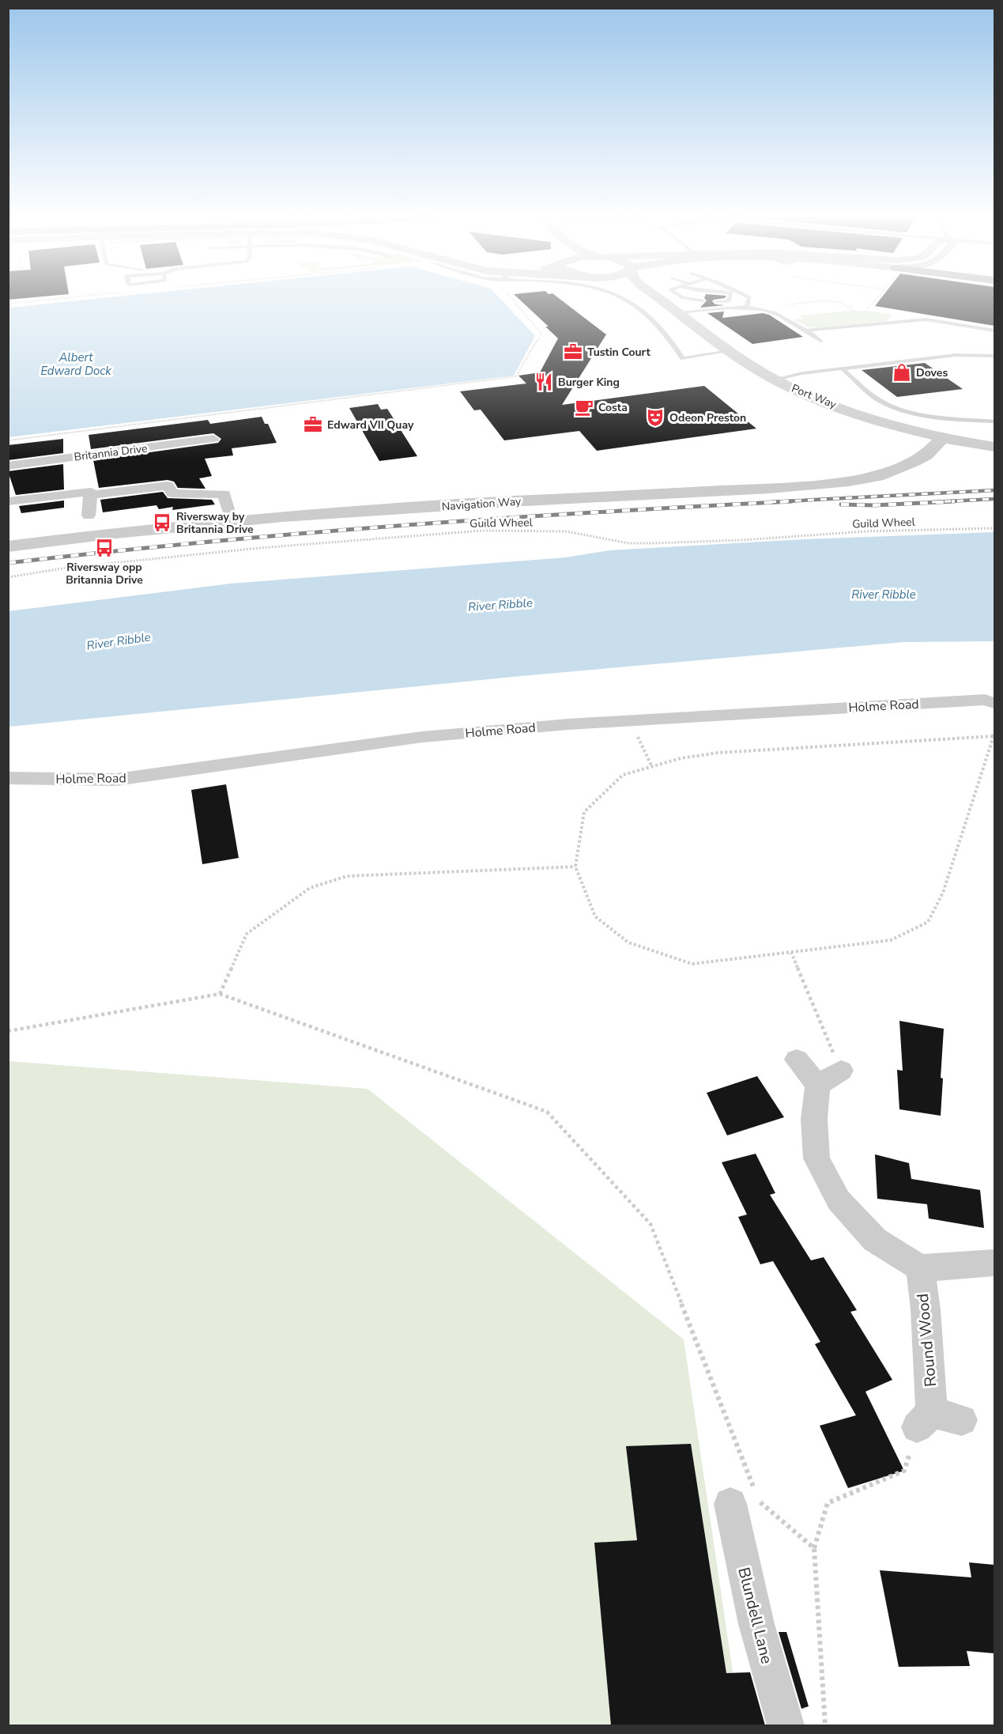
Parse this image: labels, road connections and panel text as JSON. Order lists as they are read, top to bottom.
{
  "streets": {
    "street": [
      "Port Way",
      "Britannia Drive",
      "Navigation Way",
      "Holme Road",
      "Round Wood",
      "Blundell Lane"
    ],
    "path": ["Guild Wheel"]
  },
  "crossings": [
    ["Port Way", "Navigation Way"]
  ],
  "water": ["Albert Edward Dock", "River Ribble"],
  "places": {
    "office": ["Tustin Court", "Edward VII Quay"],
    "shop": ["Doves"],
    "restaurant": ["Burger King"],
    "cafe": ["Costa"],
    "theatre": ["Odeon Preston"],
    "bus stop": ["Riversway by Britannia Drive", "Riversway opp Britannia Drive"]
  }
}
